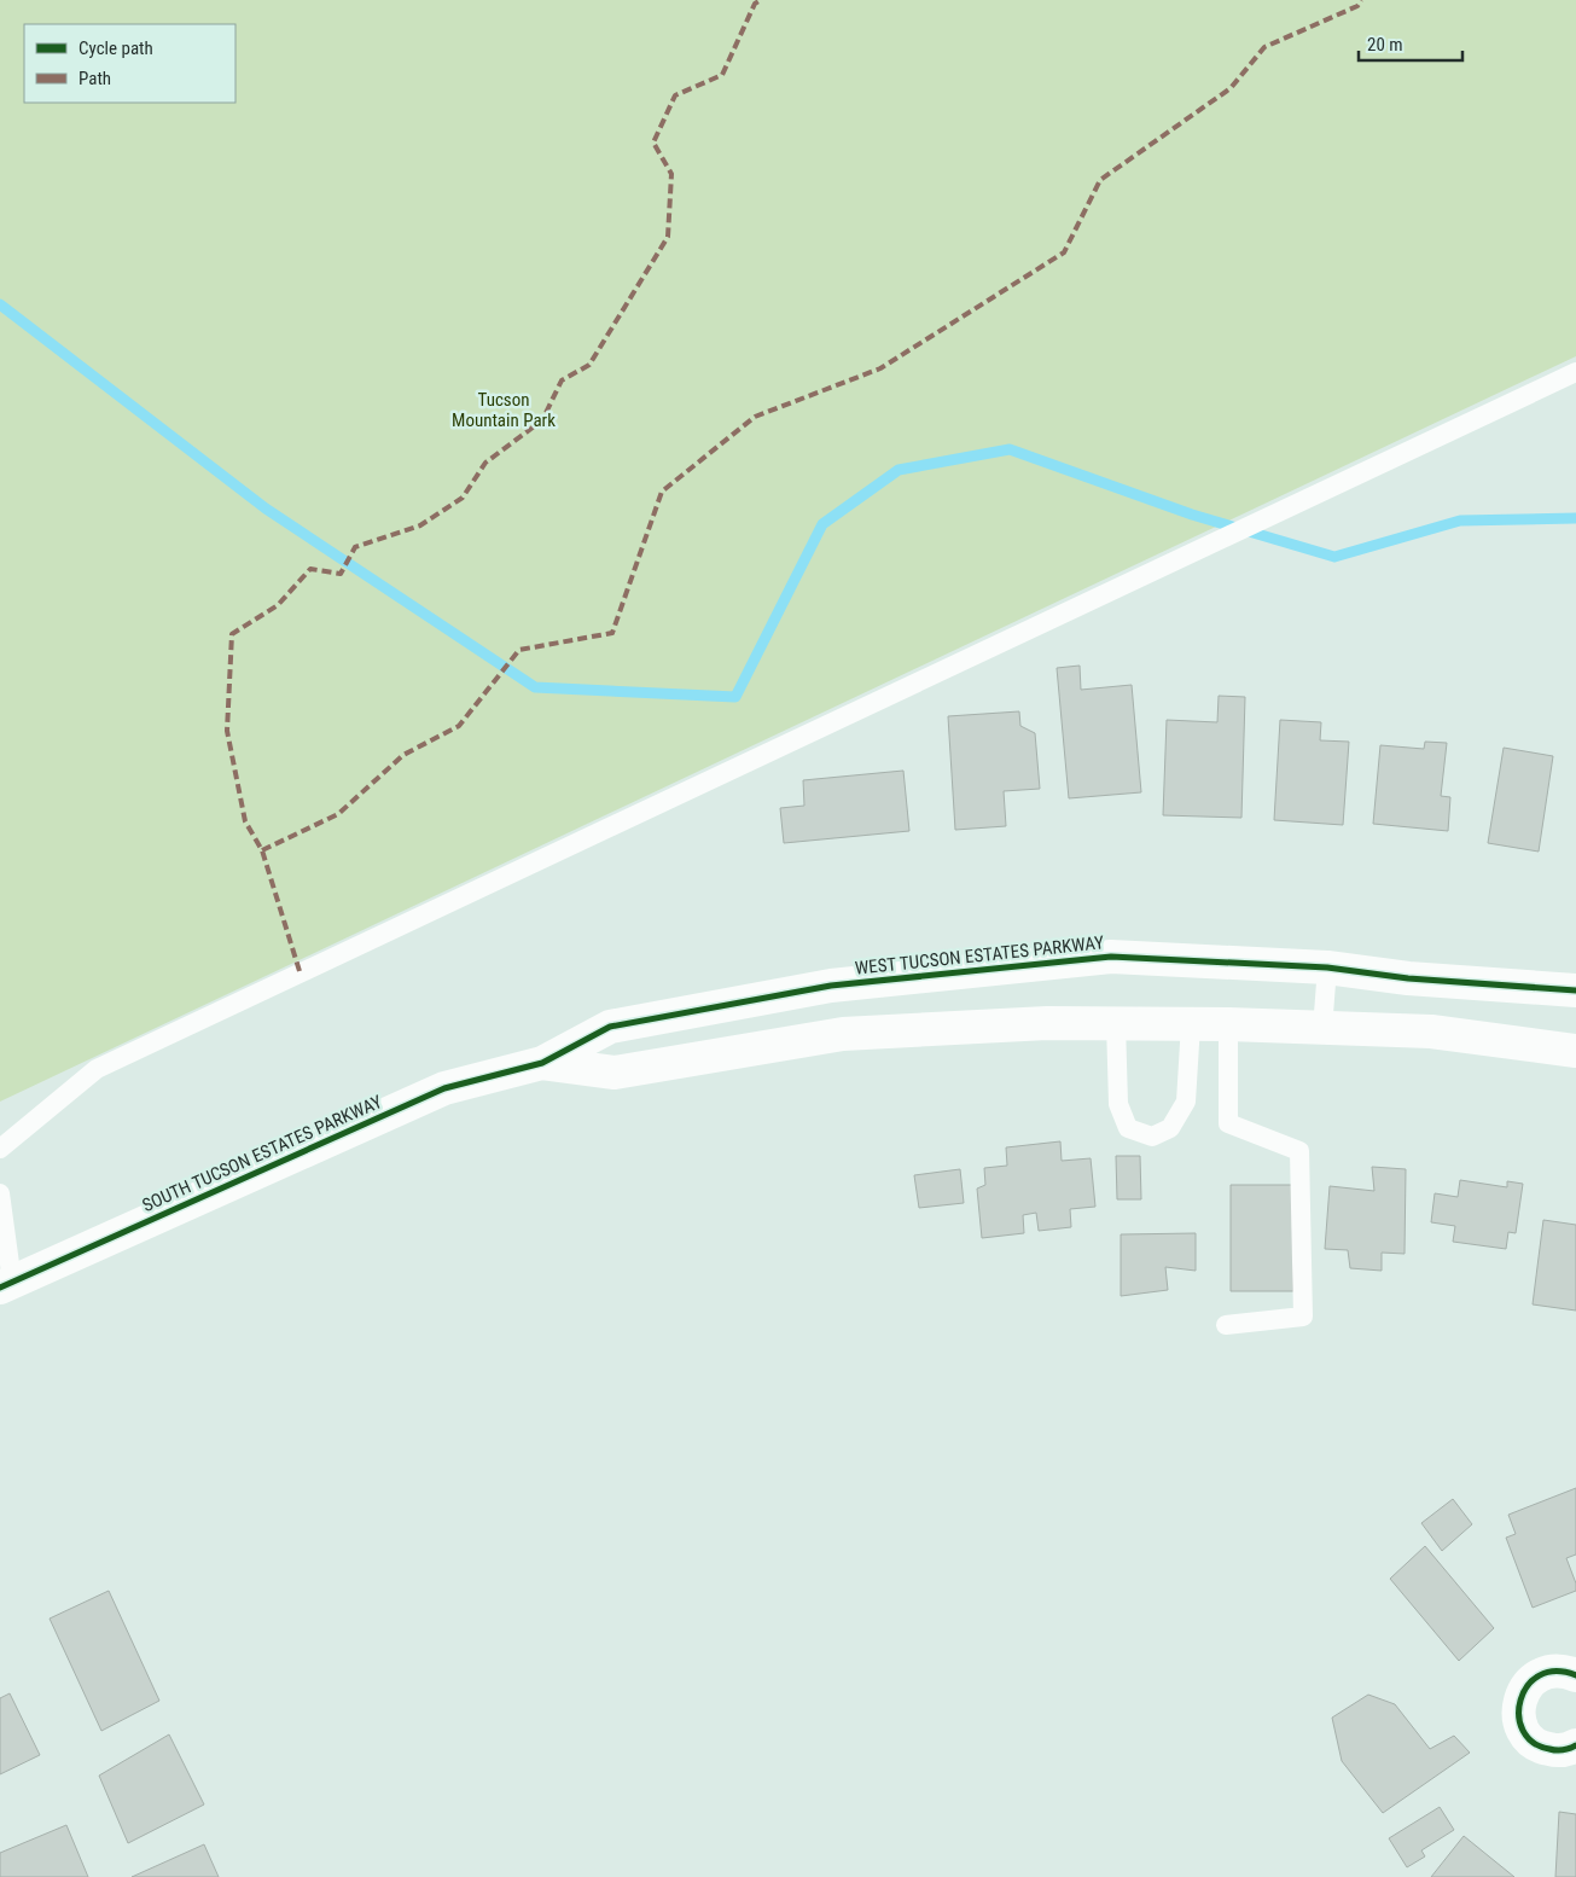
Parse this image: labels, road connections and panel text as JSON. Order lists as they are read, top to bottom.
{
  "streets": {
    "street": ["WEST TUCSON ESTATES PARKWAY", "SOUTH TUCSON ESTATES PARKWAY"]
  },
  "crossings": [
    ["WEST TUCSON ESTATES PARKWAY", "SOUTH TUCSON ESTATES PARKWAY"]
  ],
  "parks": ["Tucson Mountain Park"],
  "legend": ["Cycle path", "Path"],
  "scale_bar": "20 m"
}
